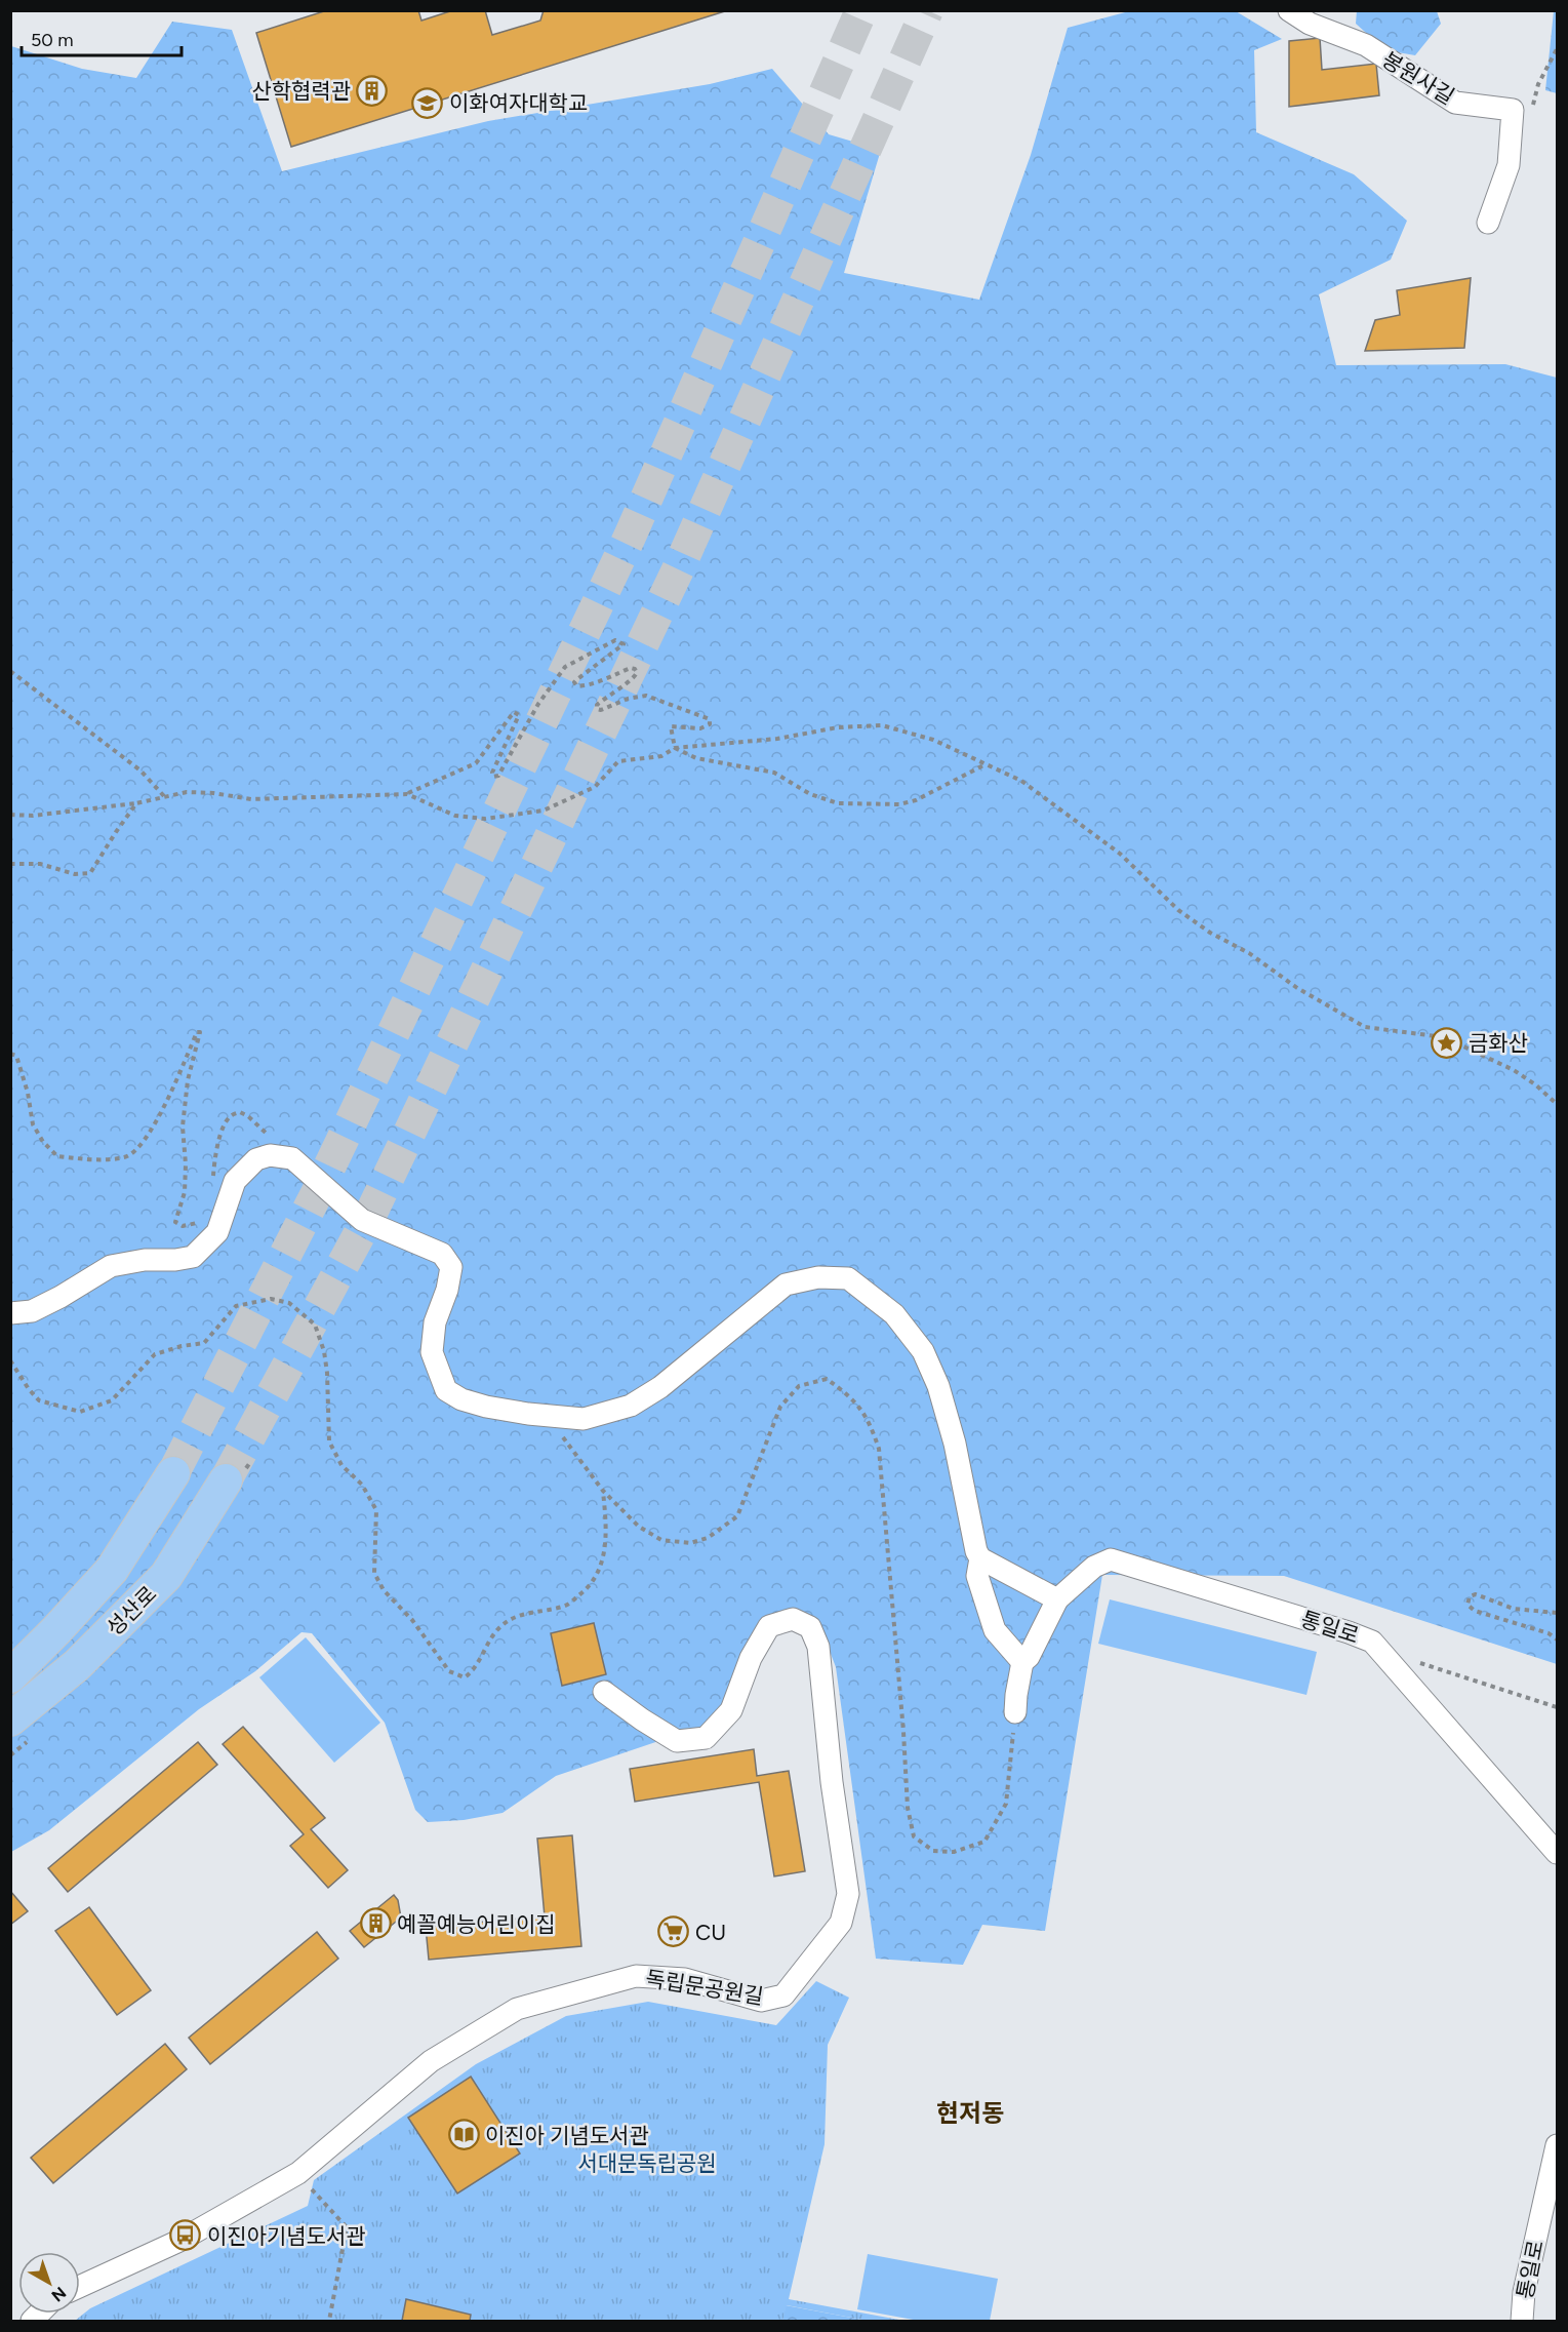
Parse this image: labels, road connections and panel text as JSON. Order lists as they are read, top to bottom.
{
  "streets": {
    "main road": ["성산로"],
    "street": ["봉원사길", "통일로", "독립문공원길"]
  },
  "districts": ["현저동"],
  "parks": ["서대문독립공원"],
  "places": {
    "building": ["산학협력관", "예꼴예능어린이집"],
    "school or university": ["이화여자대학교"],
    "place": ["금화산"],
    "supermarket": ["CU"],
    "library": ["이진아 기념도서관"],
    "bus stop": ["이진아기념도서관"]
  },
  "scale_bar": "50 m",
  "north": "bottom right"
}
